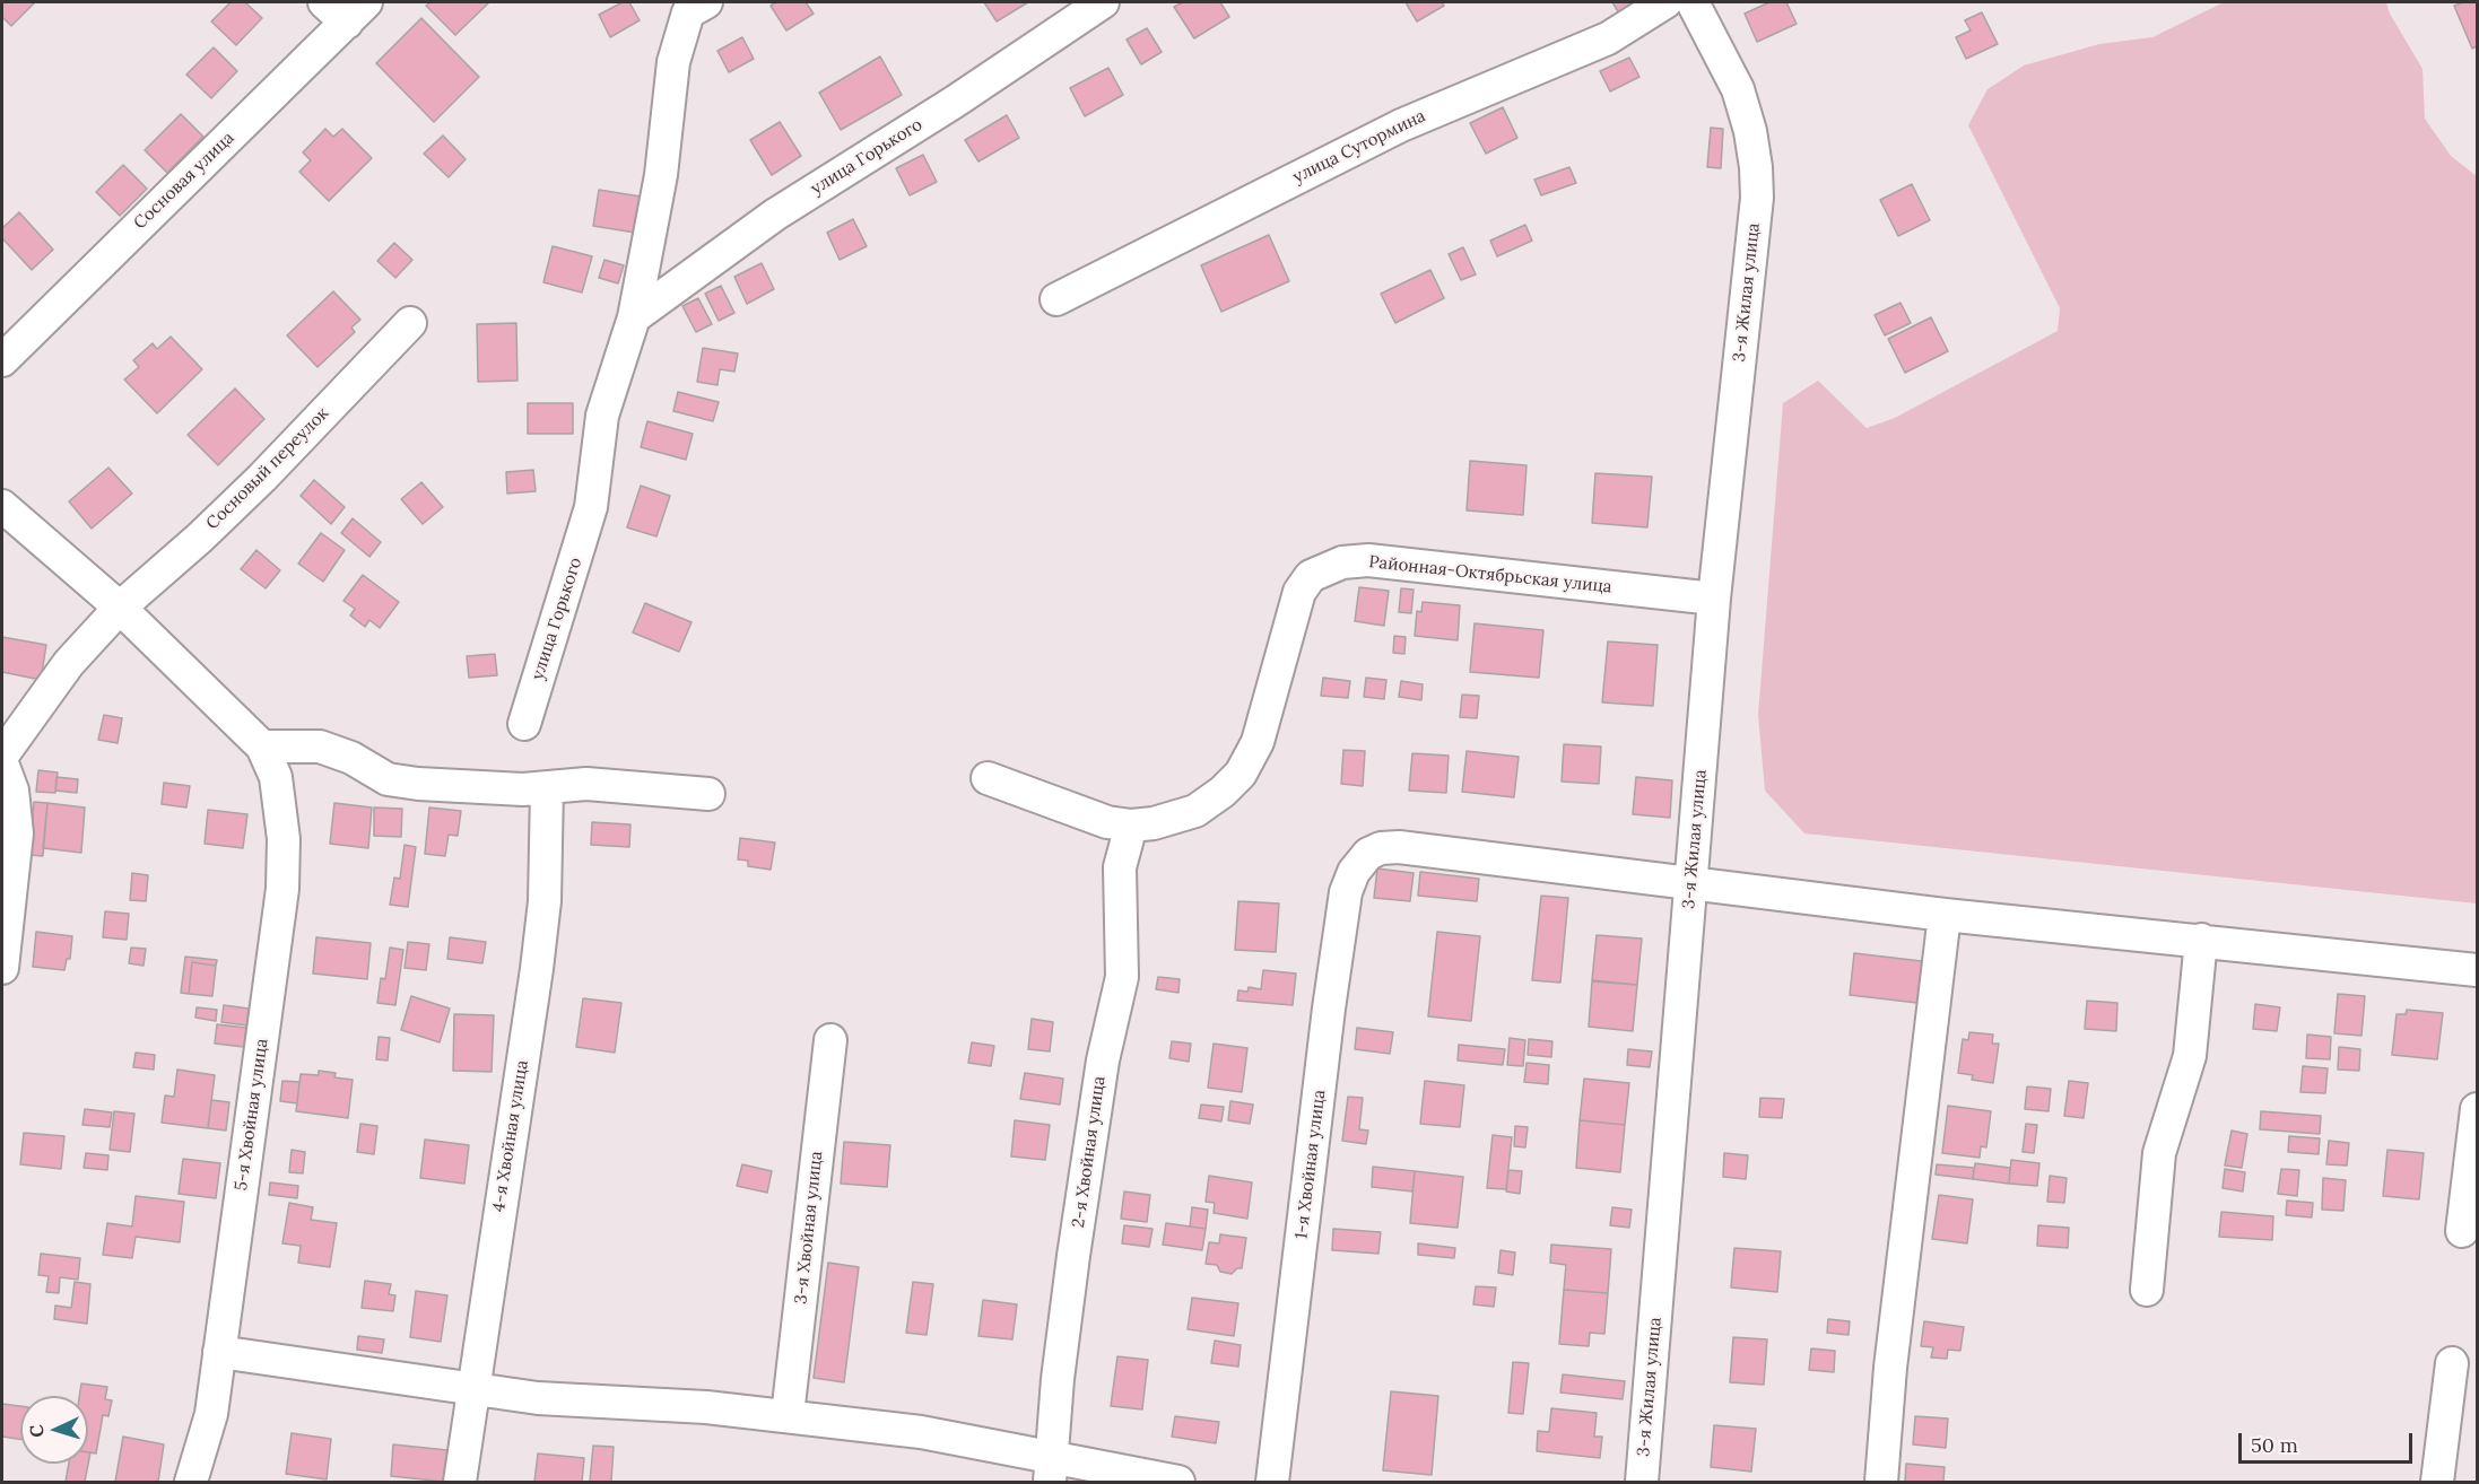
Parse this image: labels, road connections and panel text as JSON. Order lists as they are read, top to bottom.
{
  "streets": {
    "street": [
      "улица Сутормина",
      "улица Горького",
      "Сосновая улица",
      "3-я Жилая улица",
      "Сосновый переулок",
      "Районная-Октябрьская улица",
      "5-я Хвойная улица",
      "4-я Хвойная улица",
      "2-я Хвойная улица",
      "1-я Хвойная улица",
      "3-я Хвойная улица"
    ]
  },
  "crossings": [
    ["3-я Жилая улица", "Районная-Октябрьская улица"],
    ["3-я Жилая улица", "1-я Хвойная улица"],
    ["Районная-Октябрьская улица", "2-я Хвойная улица"]
  ],
  "scale_bar": "50 m",
  "north": "left"
}
